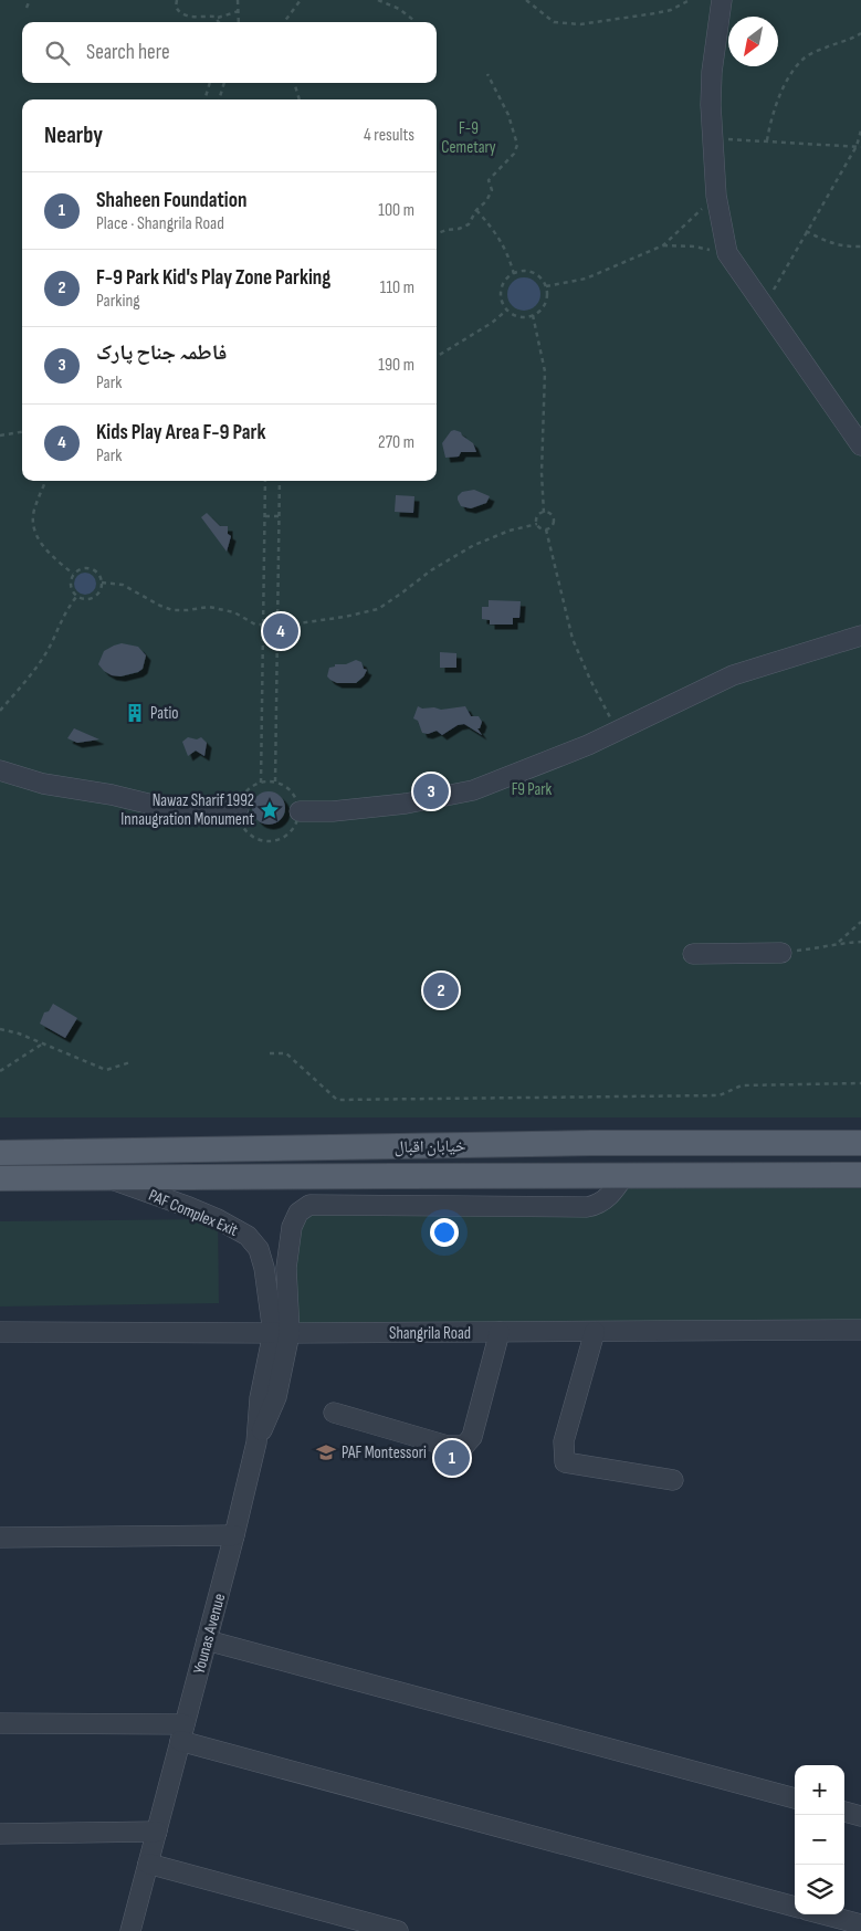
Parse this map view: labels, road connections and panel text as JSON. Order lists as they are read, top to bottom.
{
  "streets": {
    "main road": ["خیابان اقبال"],
    "street": ["PAF Complex Exit", "Shangrila Road", "Younas Avenue"]
  },
  "crossings": [
    ["خیابان اقبال", "PAF Complex Exit"],
    ["PAF Complex Exit", "Shangrila Road"],
    ["PAF Complex Exit", "Younas Avenue"],
    ["Shangrila Road", "Younas Avenue"]
  ],
  "parks": ["F-9 Cemetary", "F9 Park"],
  "places": {
    "building": ["Patio"],
    "place": ["Nawaz Sharif 1992 Innaugration Monument"],
    "school or university": ["PAF Montessori"]
  },
  "north": "bottom left",
  "page": {
    "search": "Search here",
    "heading": ["Nearby", "4 results"],
    "list": [
      {
        "mark": "1",
        "name": "Shaheen Foundation",
        "note": "Place · Shangrila Road",
        "value": "100 m"
      },
      {
        "mark": "2",
        "name": "F-9 Park Kid's Play Zone Parking",
        "note": "Parking",
        "value": "110 m"
      },
      {
        "mark": "3",
        "name": "فاطمہ جناح پارک",
        "note": "Park",
        "value": "190 m"
      },
      {
        "mark": "4",
        "name": "Kids Play Area F-9 Park",
        "note": "Park",
        "value": "270 m"
      }
    ],
    "pins": [
      "4",
      "3",
      "2",
      "1"
    ],
    "map_buttons": ["+", "−"]
  }
}
